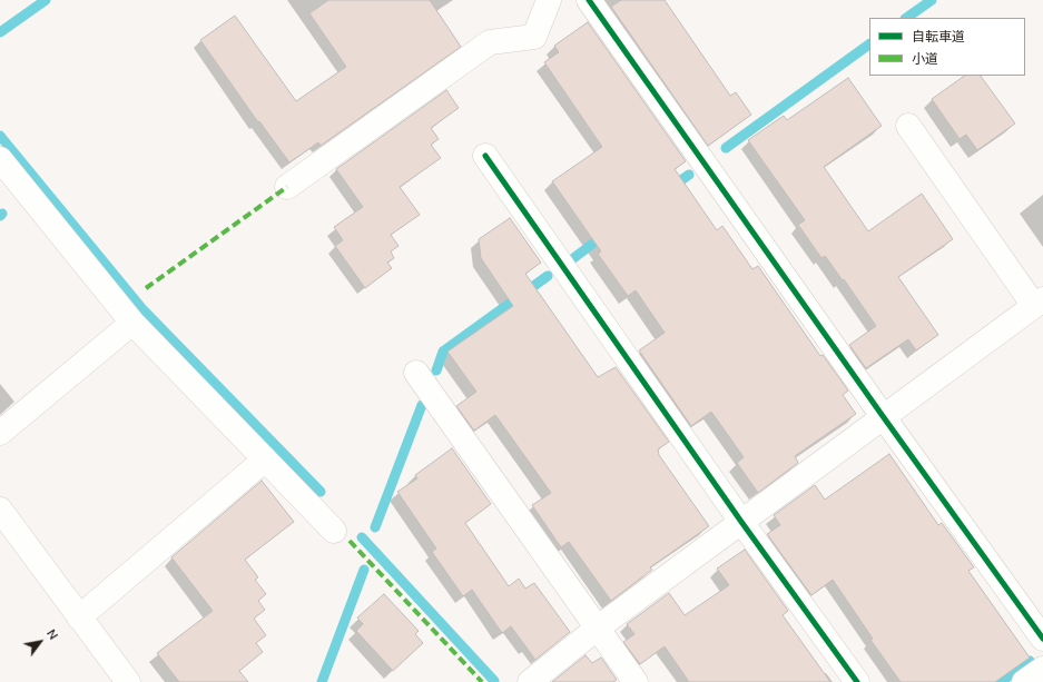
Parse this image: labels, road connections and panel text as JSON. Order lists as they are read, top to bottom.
{
  "legend": ["自転車道", "小道"],
  "north": "top right"
}
